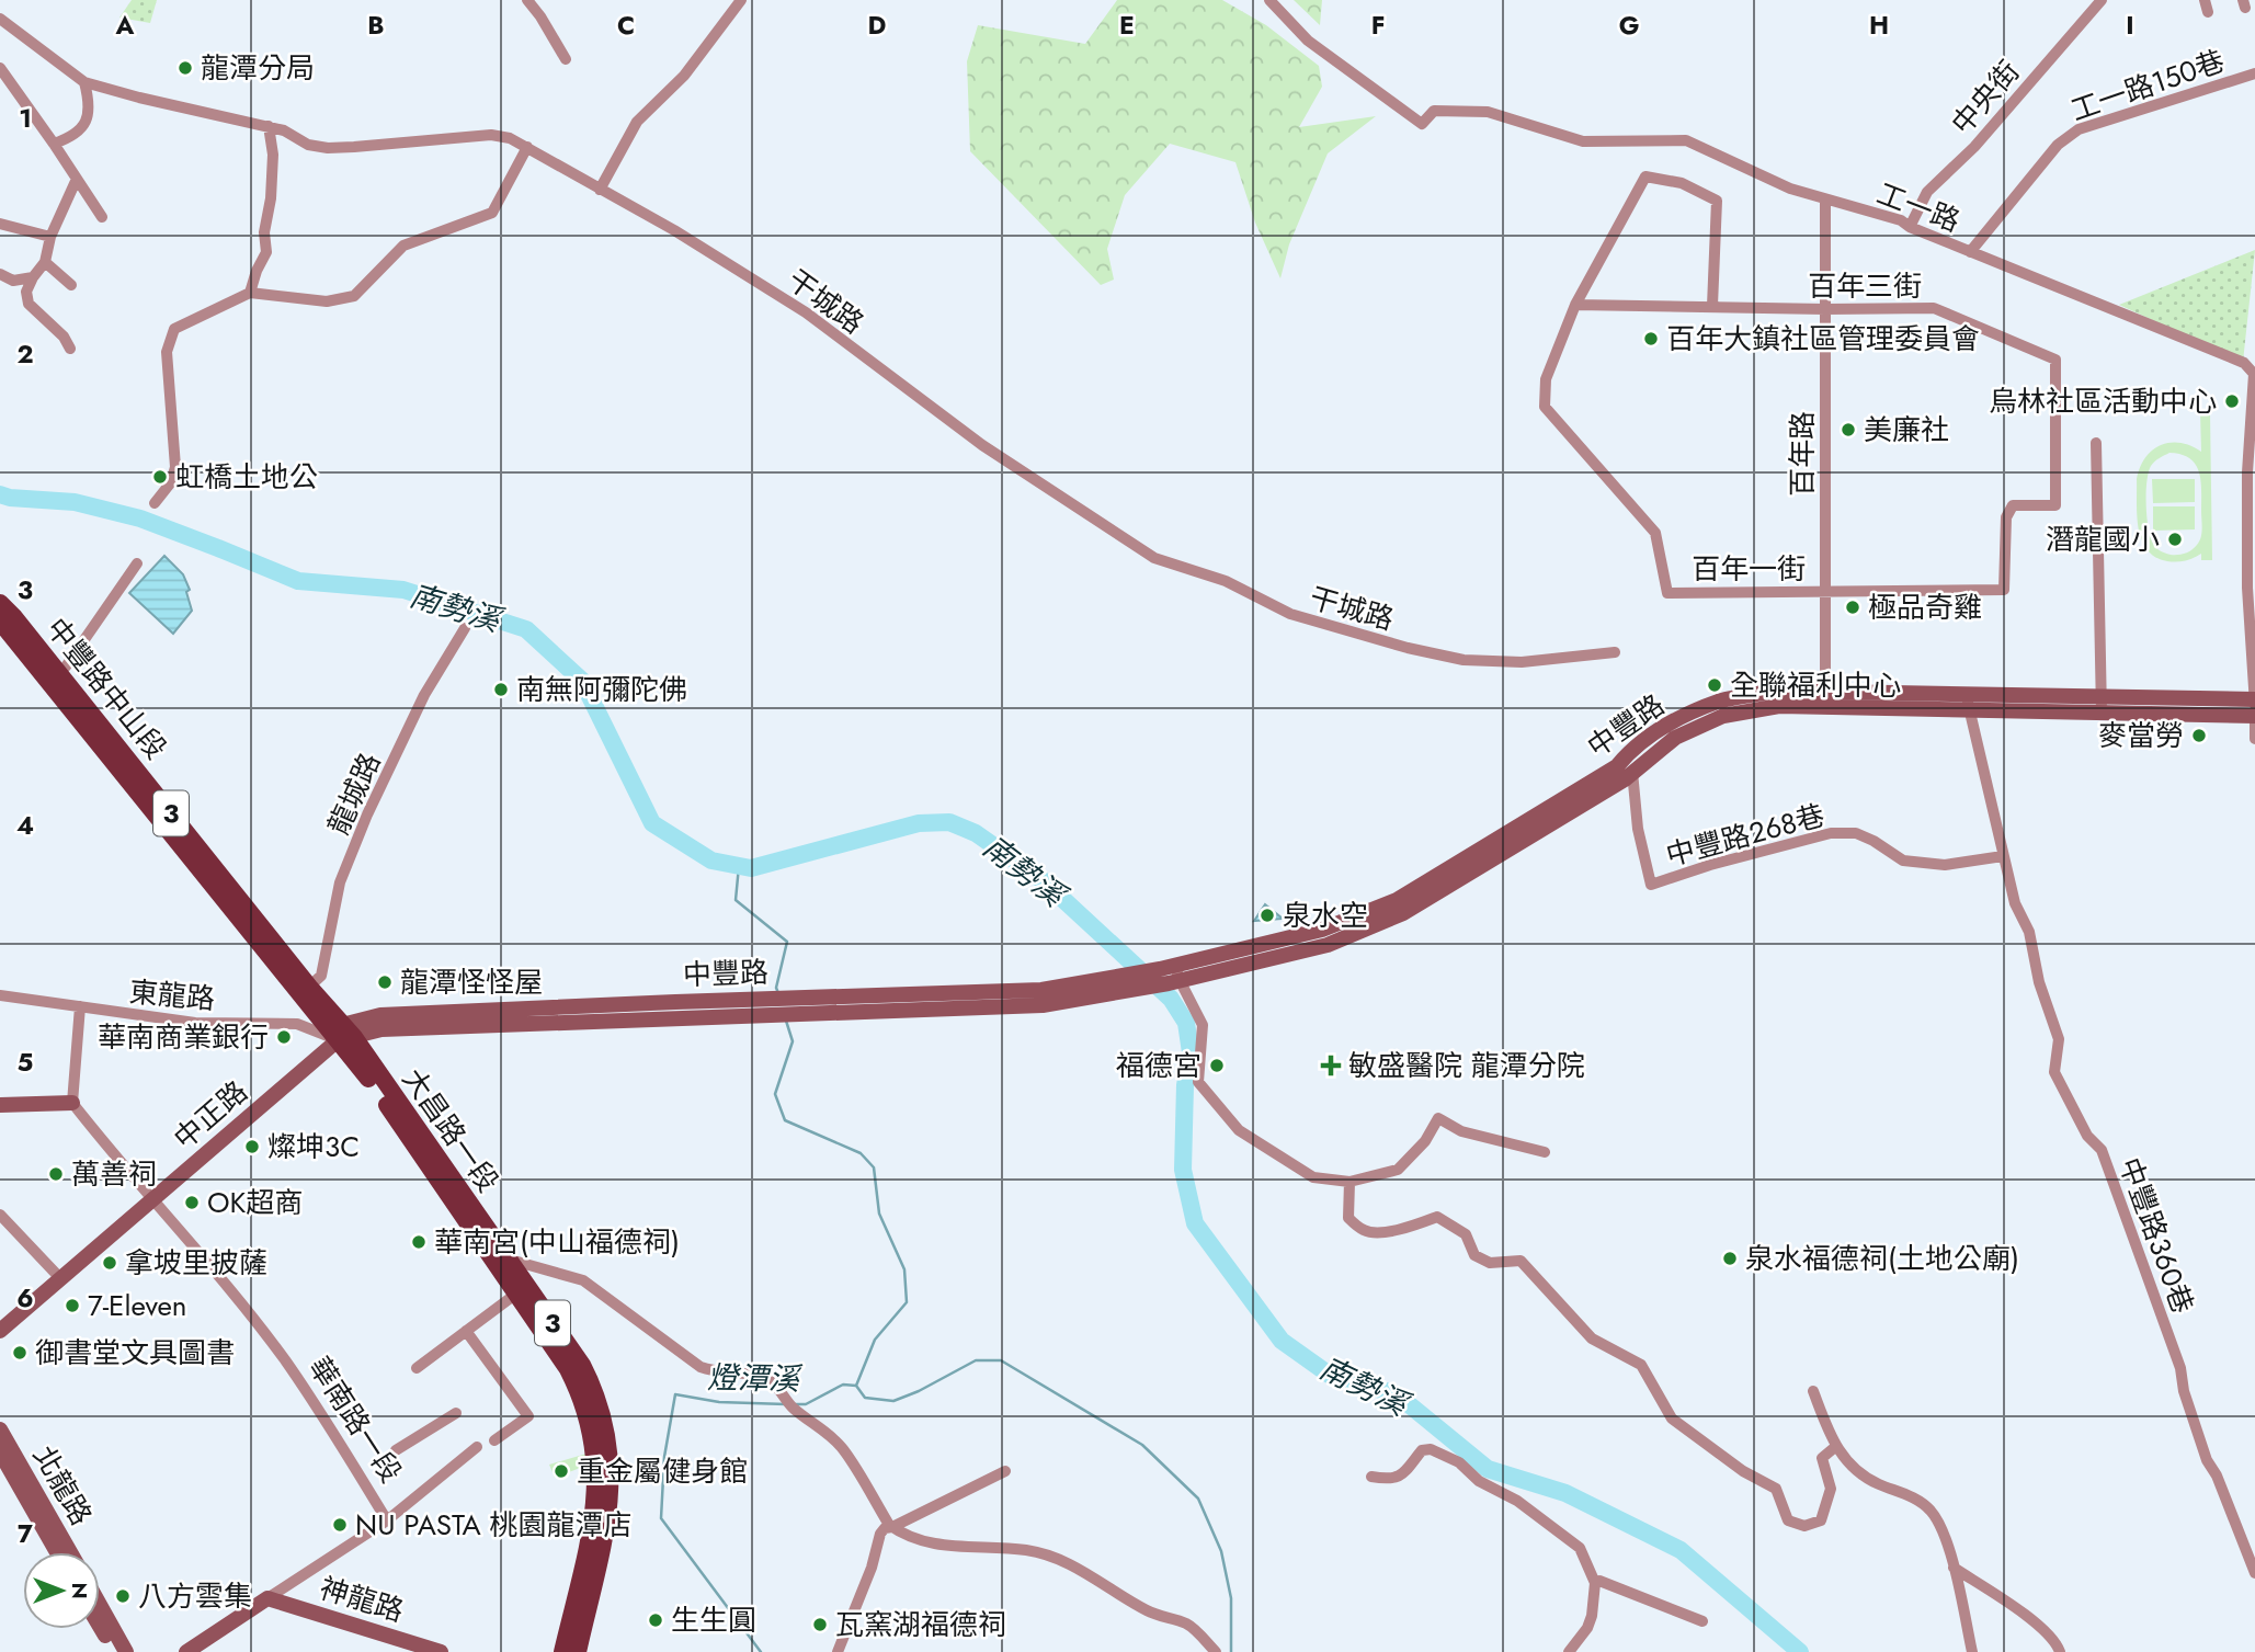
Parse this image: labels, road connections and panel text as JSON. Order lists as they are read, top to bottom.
{
  "streets": {
    "main road": [
      "中豐路中山段",
      "中豐路",
      "3",
      "中正路",
      "大昌路一段",
      "華南路一段",
      "北龍路",
      "神龍路"
    ],
    "street": [
      "工一路150巷",
      "中央街",
      "工一路",
      "百年三街",
      "干城路",
      "百年路",
      "百年一街",
      "龍城路",
      "中豐路268巷",
      "東龍路",
      "中豐路360巷"
    ]
  },
  "crossings": [
    ["工一路150巷", "工一路"],
    ["中央街", "工一路"],
    ["工一路", "百年路"],
    ["工一路", "中豐路"],
    ["百年三街", "百年路"],
    ["百年三街", "百年一街"],
    ["百年路", "百年一街"],
    ["百年路", "中豐路"],
    ["中豐路中山段", "中豐路"],
    ["中豐路中山段", "龍城路"],
    ["中豐路中山段", "東龍路"],
    ["中豐路中山段", "中正路"],
    ["中豐路中山段", "大昌路一段"],
    ["中豐路", "中豐路268巷"],
    ["中豐路", "東龍路"],
    ["中豐路", "中正路"],
    ["中豐路", "大昌路一段"],
    ["中豐路", "中豐路360巷"],
    ["中豐路268巷", "中豐路360巷"],
    ["東龍路", "中正路"],
    ["東龍路", "大昌路一段"],
    ["中正路", "大昌路一段"],
    ["中正路", "華南路一段"],
    ["華南路一段", "神龍路"]
  ],
  "water": ["南勢溪", "燈潭溪"],
  "places": {
    "other": [
      "龍潭分局",
      "百年大鎮社區管理委員會",
      "烏林社區活動中心",
      "美廉社",
      "虹橋土地公",
      "潛龍國小",
      "極品奇雞",
      "全聯福利中心",
      "南無阿彌陀佛",
      "麥當勞",
      "泉水空",
      "龍潭怪怪屋",
      "華南商業銀行",
      "福德宮",
      "燦坤3C",
      "萬善祠",
      "OK超商",
      "華南宮(中山福德祠)",
      "泉水福德祠(土地公廟)",
      "拿坡里披薩",
      "7-Eleven",
      "御書堂文具圖書",
      "重金屬健身館",
      "NU PASTA 桃園龍潭店",
      "八方雲集",
      "生生圓",
      "瓦窯湖福德祠"
    ],
    "health": ["敏盛醫院 龍潭分院"]
  },
  "north": "right",
  "grid": {
    "columns": [
      "A",
      "B",
      "C",
      "D",
      "E",
      "F",
      "G",
      "H",
      "I"
    ],
    "rows": [
      "1",
      "2",
      "3",
      "4",
      "5",
      "6",
      "7"
    ]
  }
}
